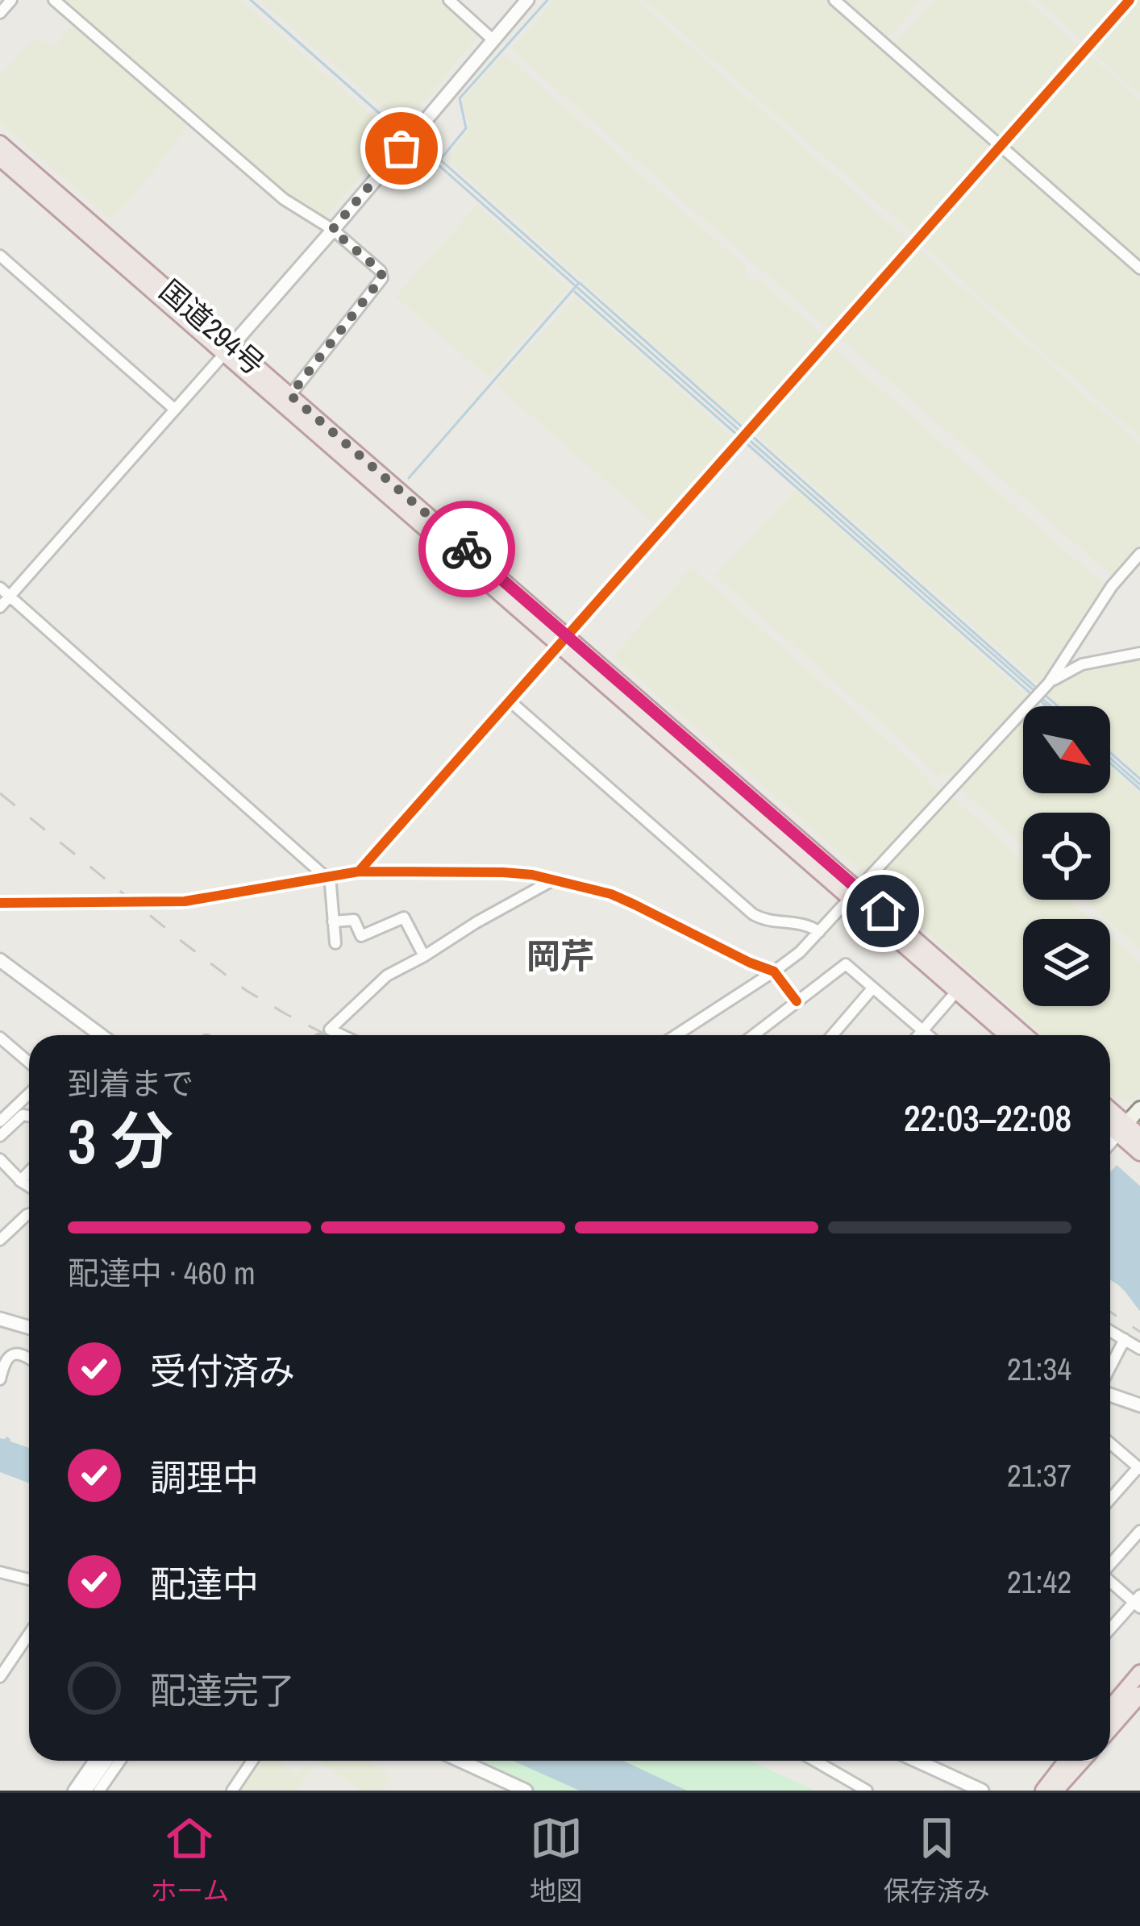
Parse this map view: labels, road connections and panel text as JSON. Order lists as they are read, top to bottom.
{
  "streets": {
    "highway": ["国道294号"]
  },
  "districts": ["岡芹"],
  "north": "bottom right",
  "page": {
    "heading": ["3 分", "到着まで", "22:03–22:08"],
    "bar": "配達中 · 460 m",
    "list": [
      ["受付済み", "21:34"],
      ["調理中", "21:37"],
      ["配達中", "21:42"],
      "配達完了"
    ],
    "tabs": ["ホーム", "地図", "保存済み"]
  }
}
